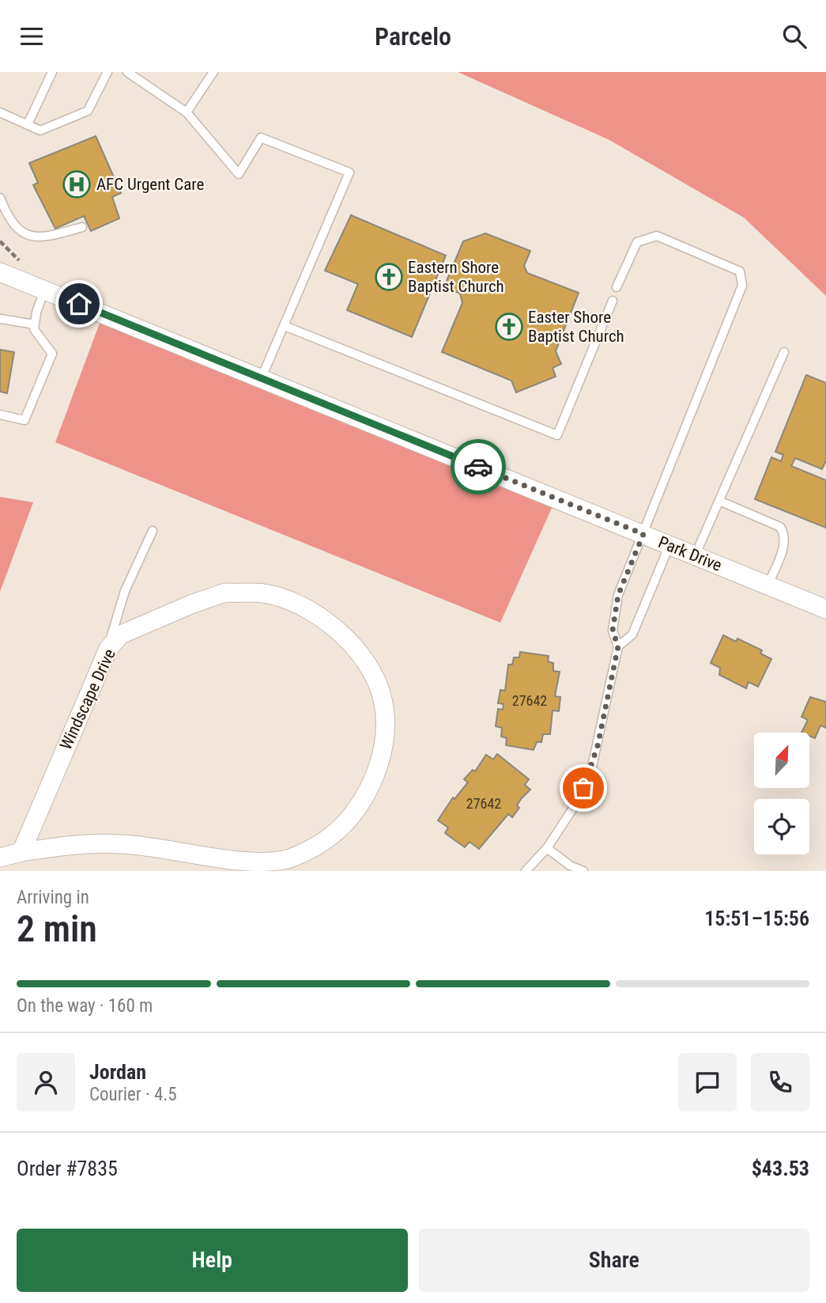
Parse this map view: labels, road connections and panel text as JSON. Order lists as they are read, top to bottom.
{
  "streets": {
    "street": ["Park Drive", "Windscape Drive"]
  },
  "places": {
    "hospital": ["AFC Urgent Care"],
    "church": ["Eastern Shore Baptist Church", "Easter Shore Baptist Church"]
  },
  "house_numbers": ["27642", "27642"],
  "north": "top right",
  "page": {
    "header": "Parcelo",
    "heading": ["2 min", "Arriving in", "15:51–15:56"],
    "panel": [
      "Jordan",
      "Courier · 4.5",
      "Order #7835",
      "$43.53"
    ],
    "bar": "On the way · 160 m",
    "buttons": ["Help", "Share"]
  }
}
